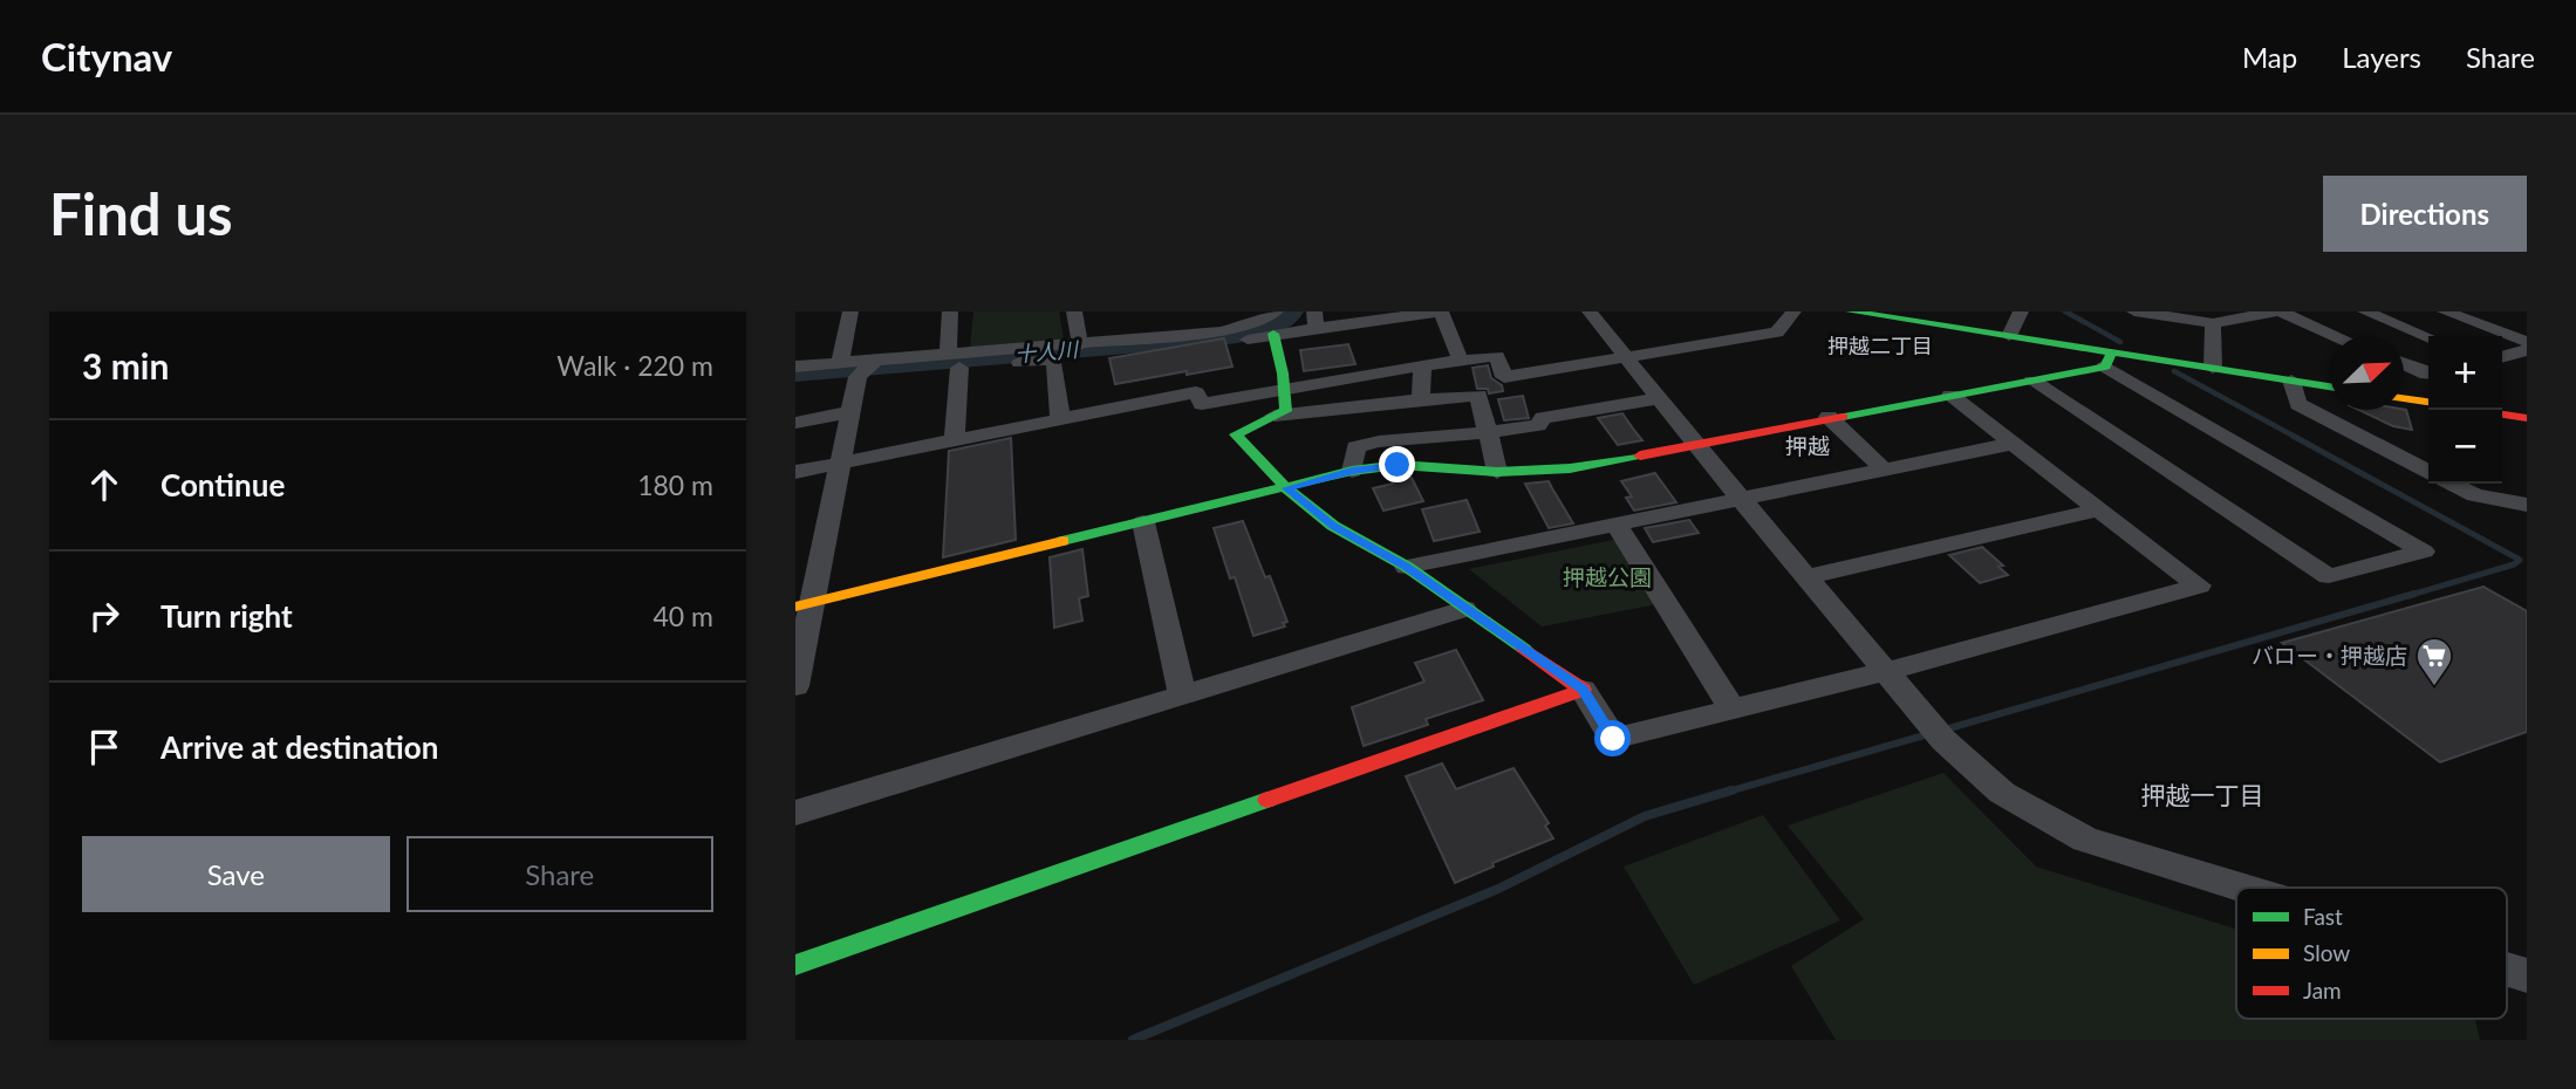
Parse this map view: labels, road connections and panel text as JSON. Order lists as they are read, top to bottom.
{
  "districts": ["押越二丁目", "押越", "押越一丁目"],
  "water": ["十人川"],
  "parks": ["押越公園"],
  "places": {
    "supermarket": ["バロー・押越店"]
  },
  "legend": ["Fast", "Slow", "Jam"],
  "north": "top right",
  "page": {
    "header": "Citynav",
    "nav": ["Map", "Layers", "Share"],
    "buttons": [
      "Directions",
      ["Save", "Share"]
    ],
    "title": "Find us",
    "heading": ["3 min", "Walk · 220 m"],
    "map_buttons": ["+", "−"],
    "list": [
      ["Continue", "180 m"],
      ["Turn right", "40 m"],
      "Arrive at destination"
    ]
  }
}
